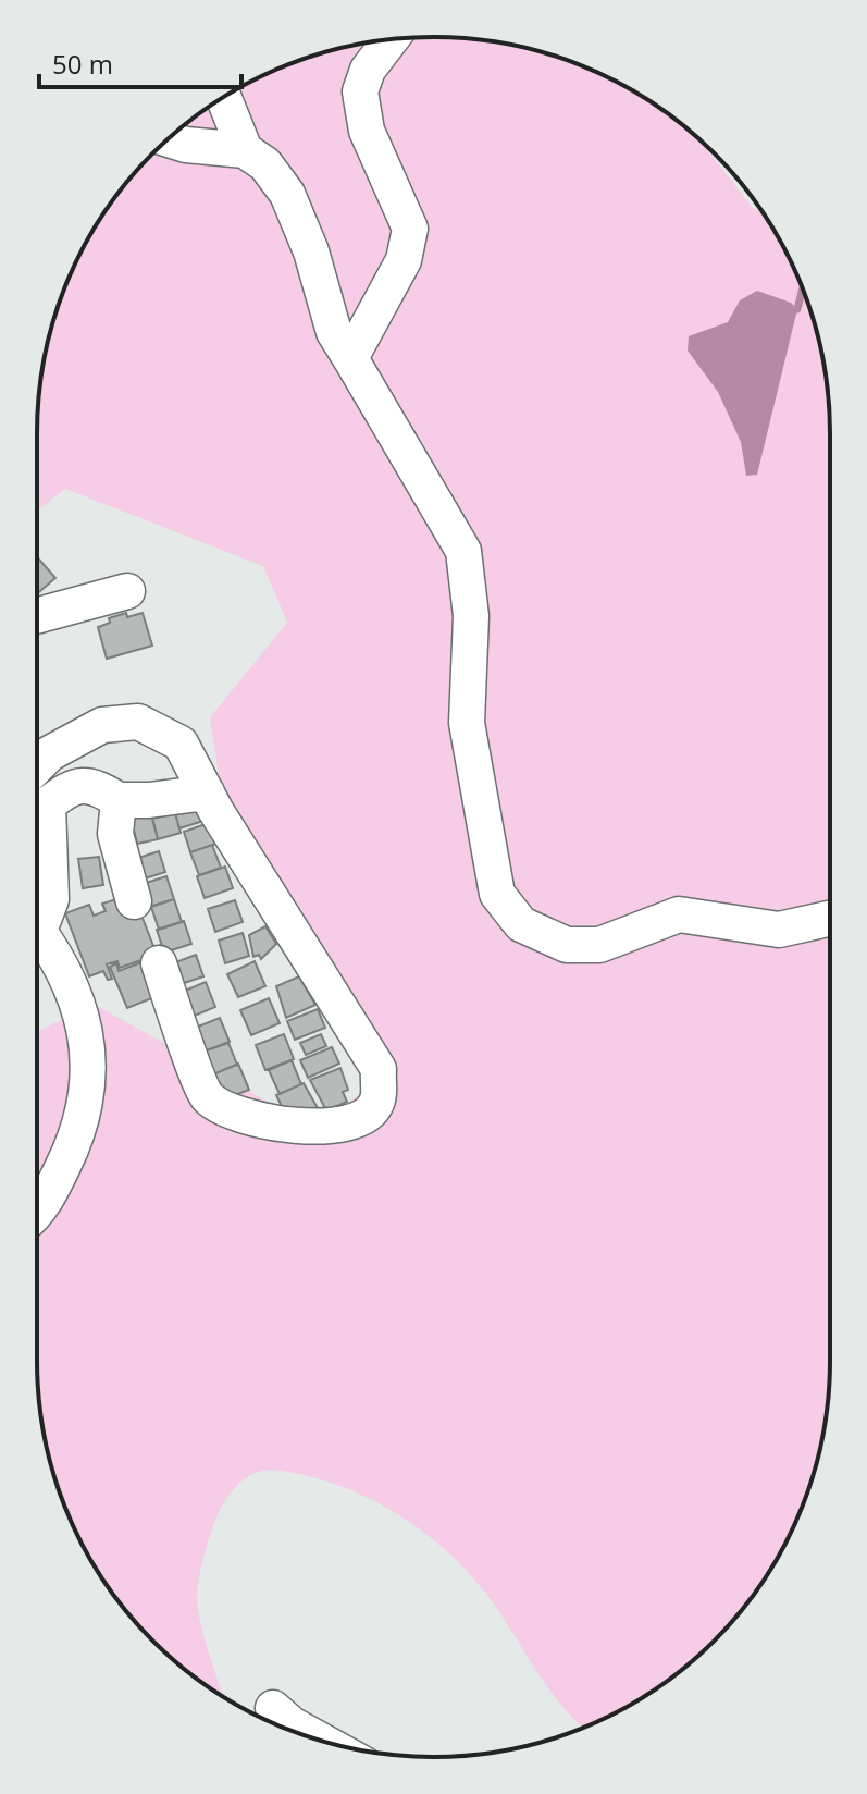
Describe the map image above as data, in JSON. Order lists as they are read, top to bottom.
{
  "scale_bar": "50 m"
}
